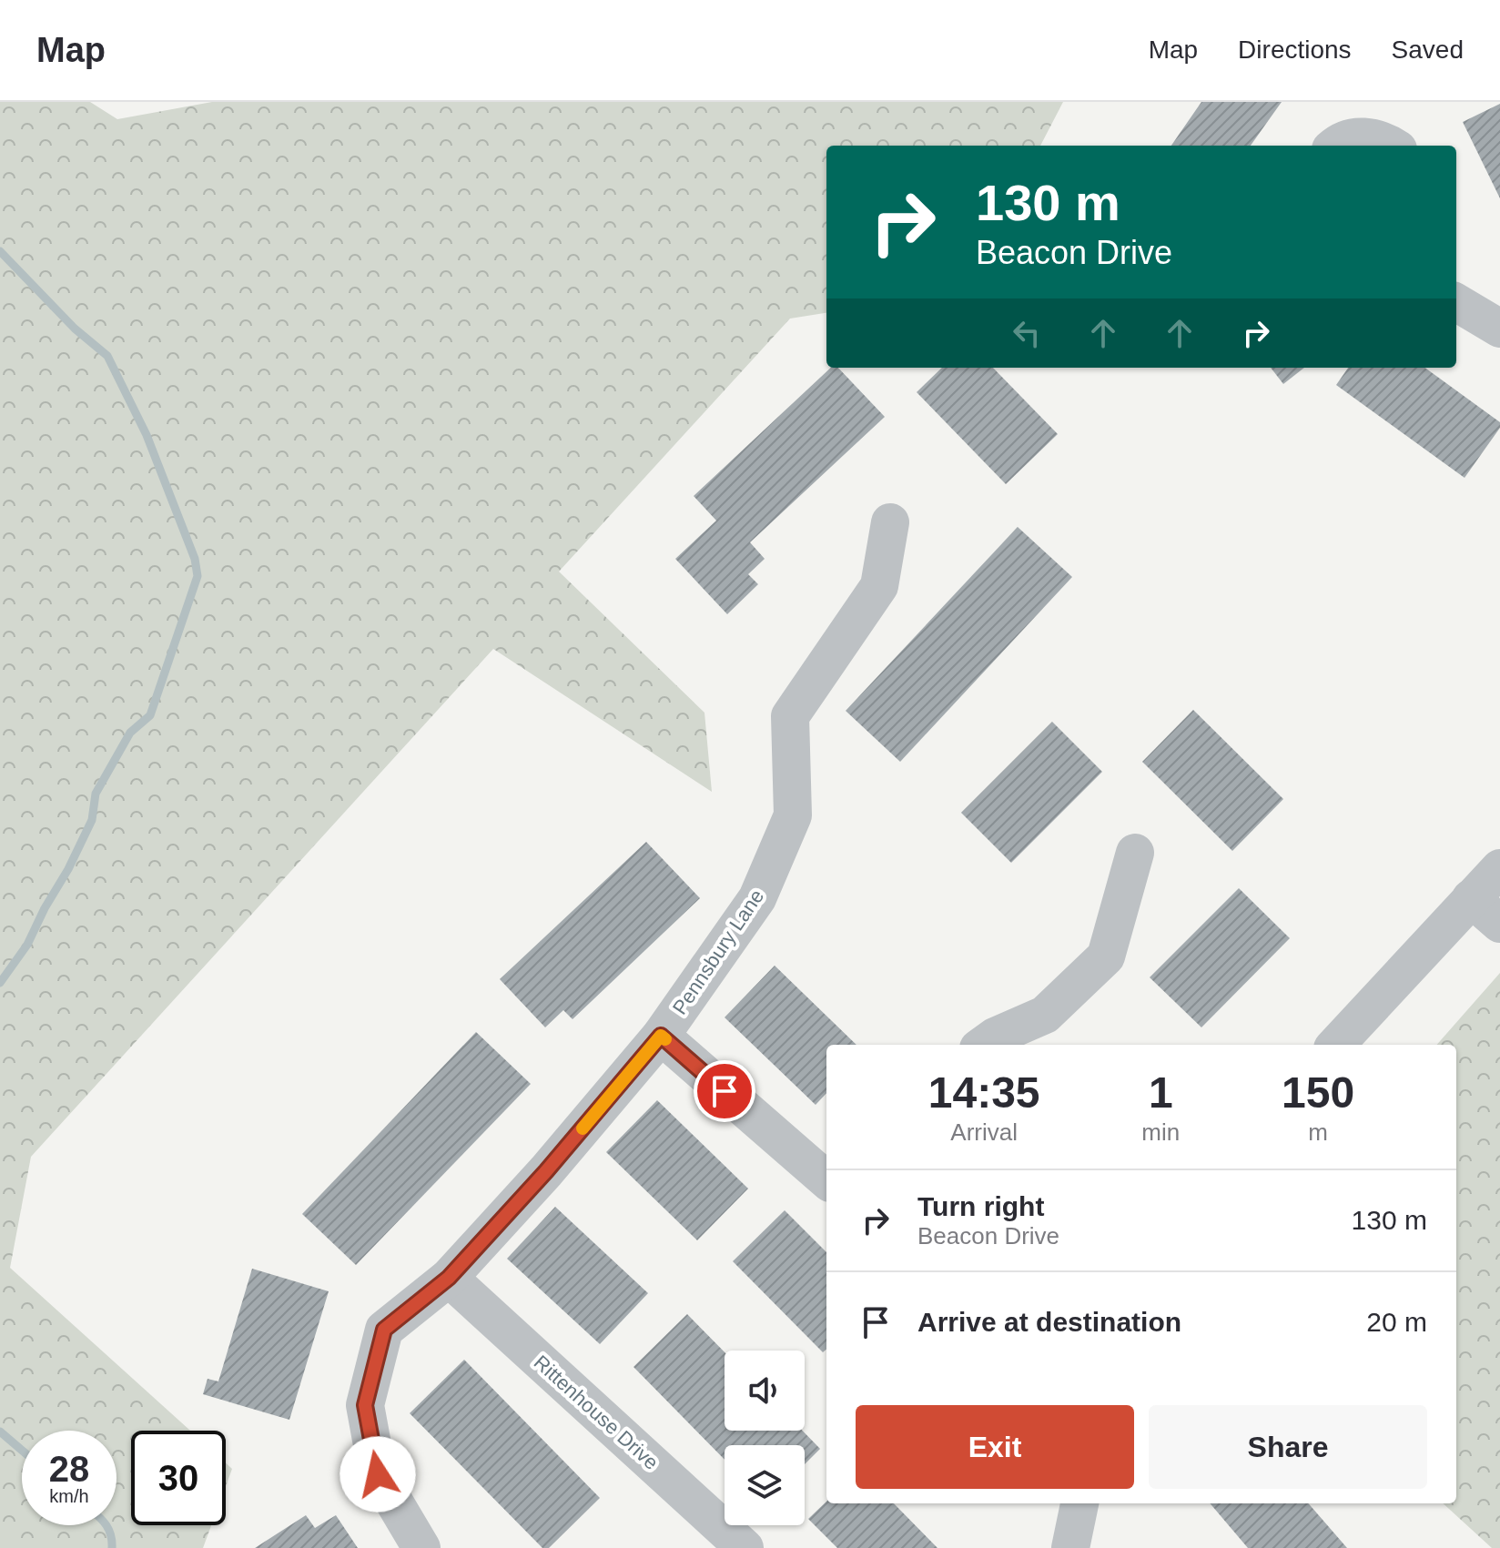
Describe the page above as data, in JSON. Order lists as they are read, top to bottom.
{
  "streets": {
    "street": ["Pennsbury Lane", "Rittenhouse Drive"]
  },
  "crossings": [
    ["Pennsbury Lane", "Rittenhouse Drive"]
  ],
  "page": {
    "header": "Map",
    "nav": ["Map", "Directions", "Saved"],
    "turn": ["130 m", "Beacon Drive"],
    "eta": [
      "14:35",
      "Arrival",
      "1",
      "min",
      "150",
      "m"
    ],
    "list": [
      {
        "name": "Turn right",
        "note": "Beacon Drive",
        "value": "130 m"
      },
      {
        "name": "Arrive at destination",
        "value": "20 m"
      }
    ],
    "buttons": ["Exit", "Share"],
    "speed": "28 km/h",
    "limit": "30"
  }
}
